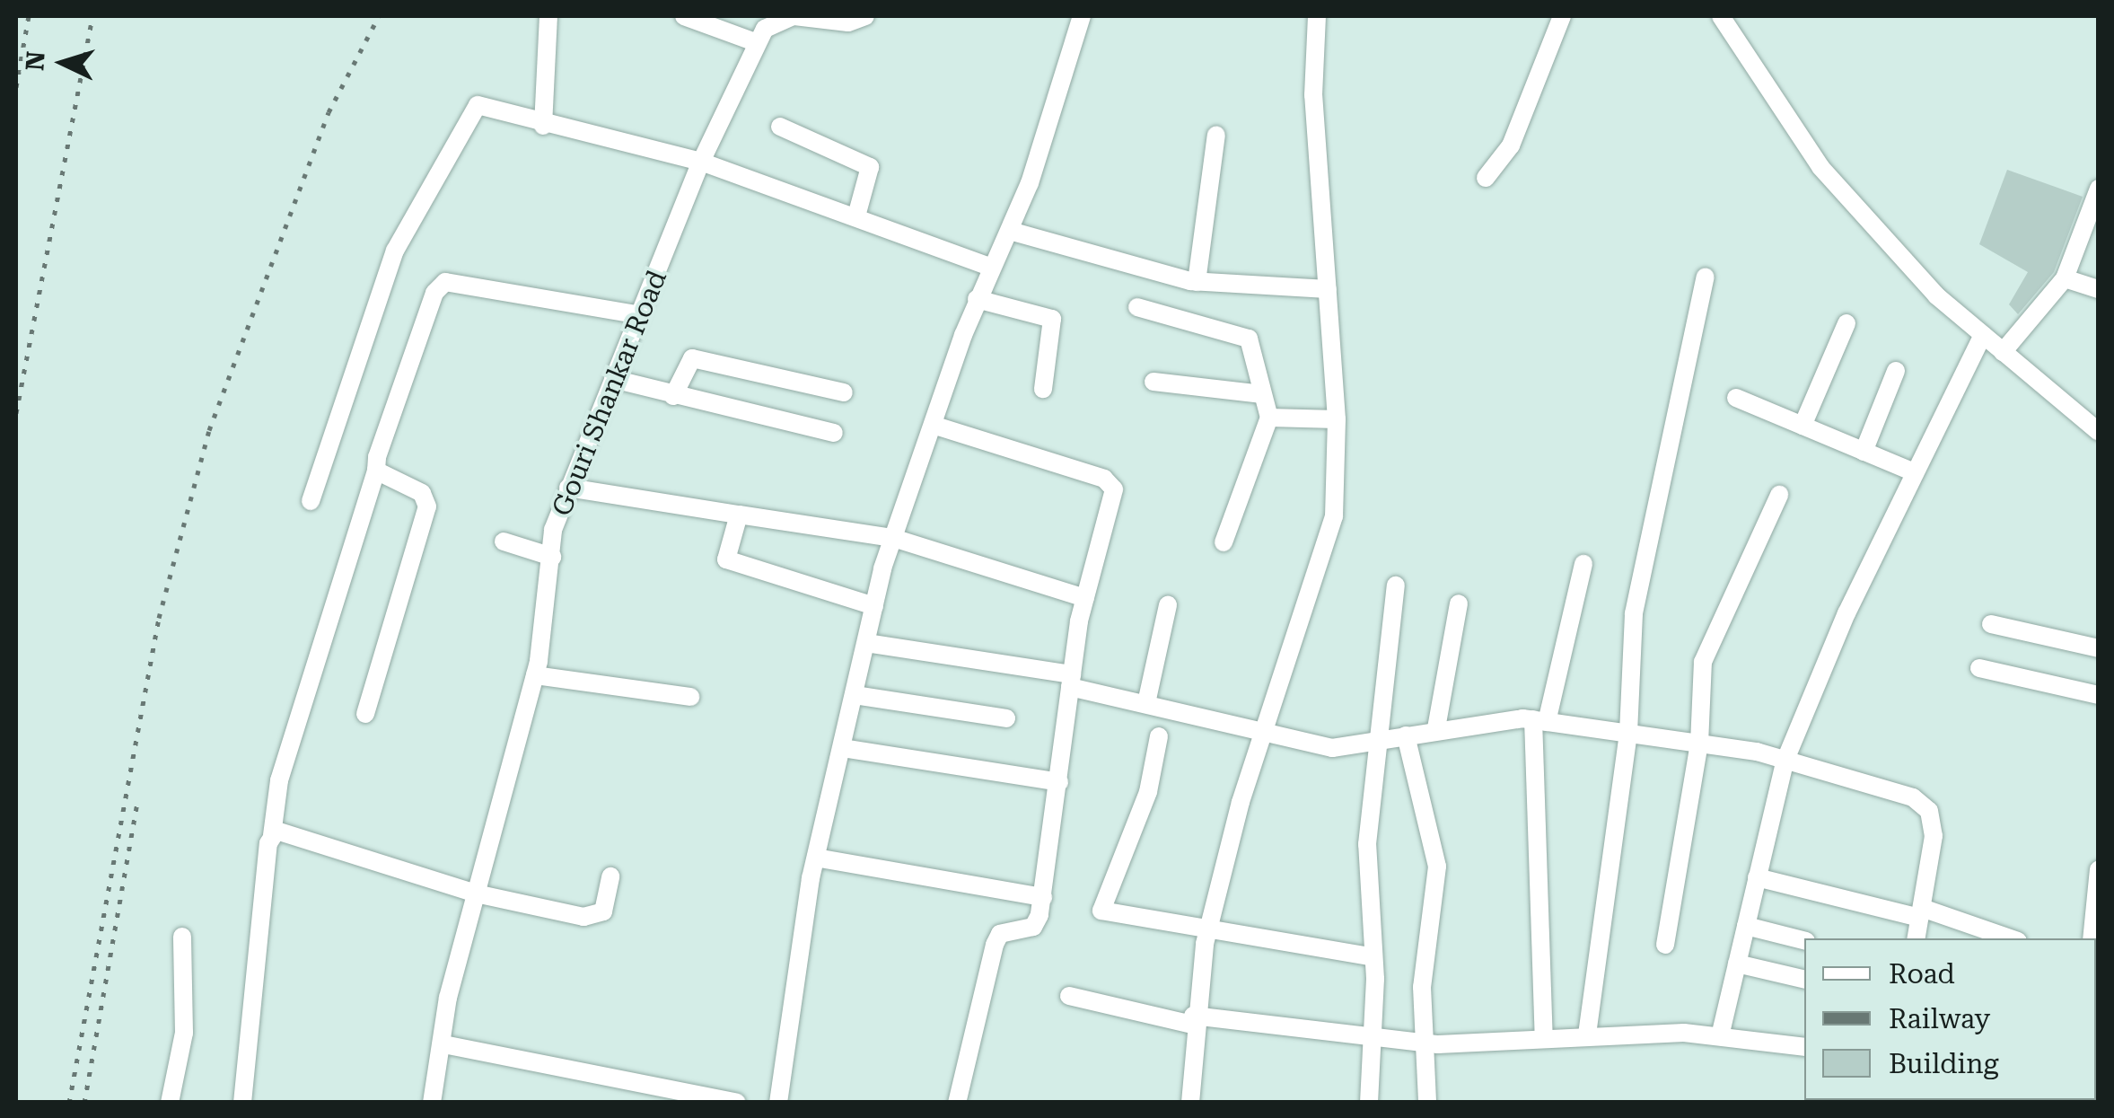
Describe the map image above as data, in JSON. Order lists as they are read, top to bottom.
{
  "streets": {
    "street": ["Gouri Shankar Road"]
  },
  "legend": ["Road", "Railway", "Building"],
  "north": "left"
}
